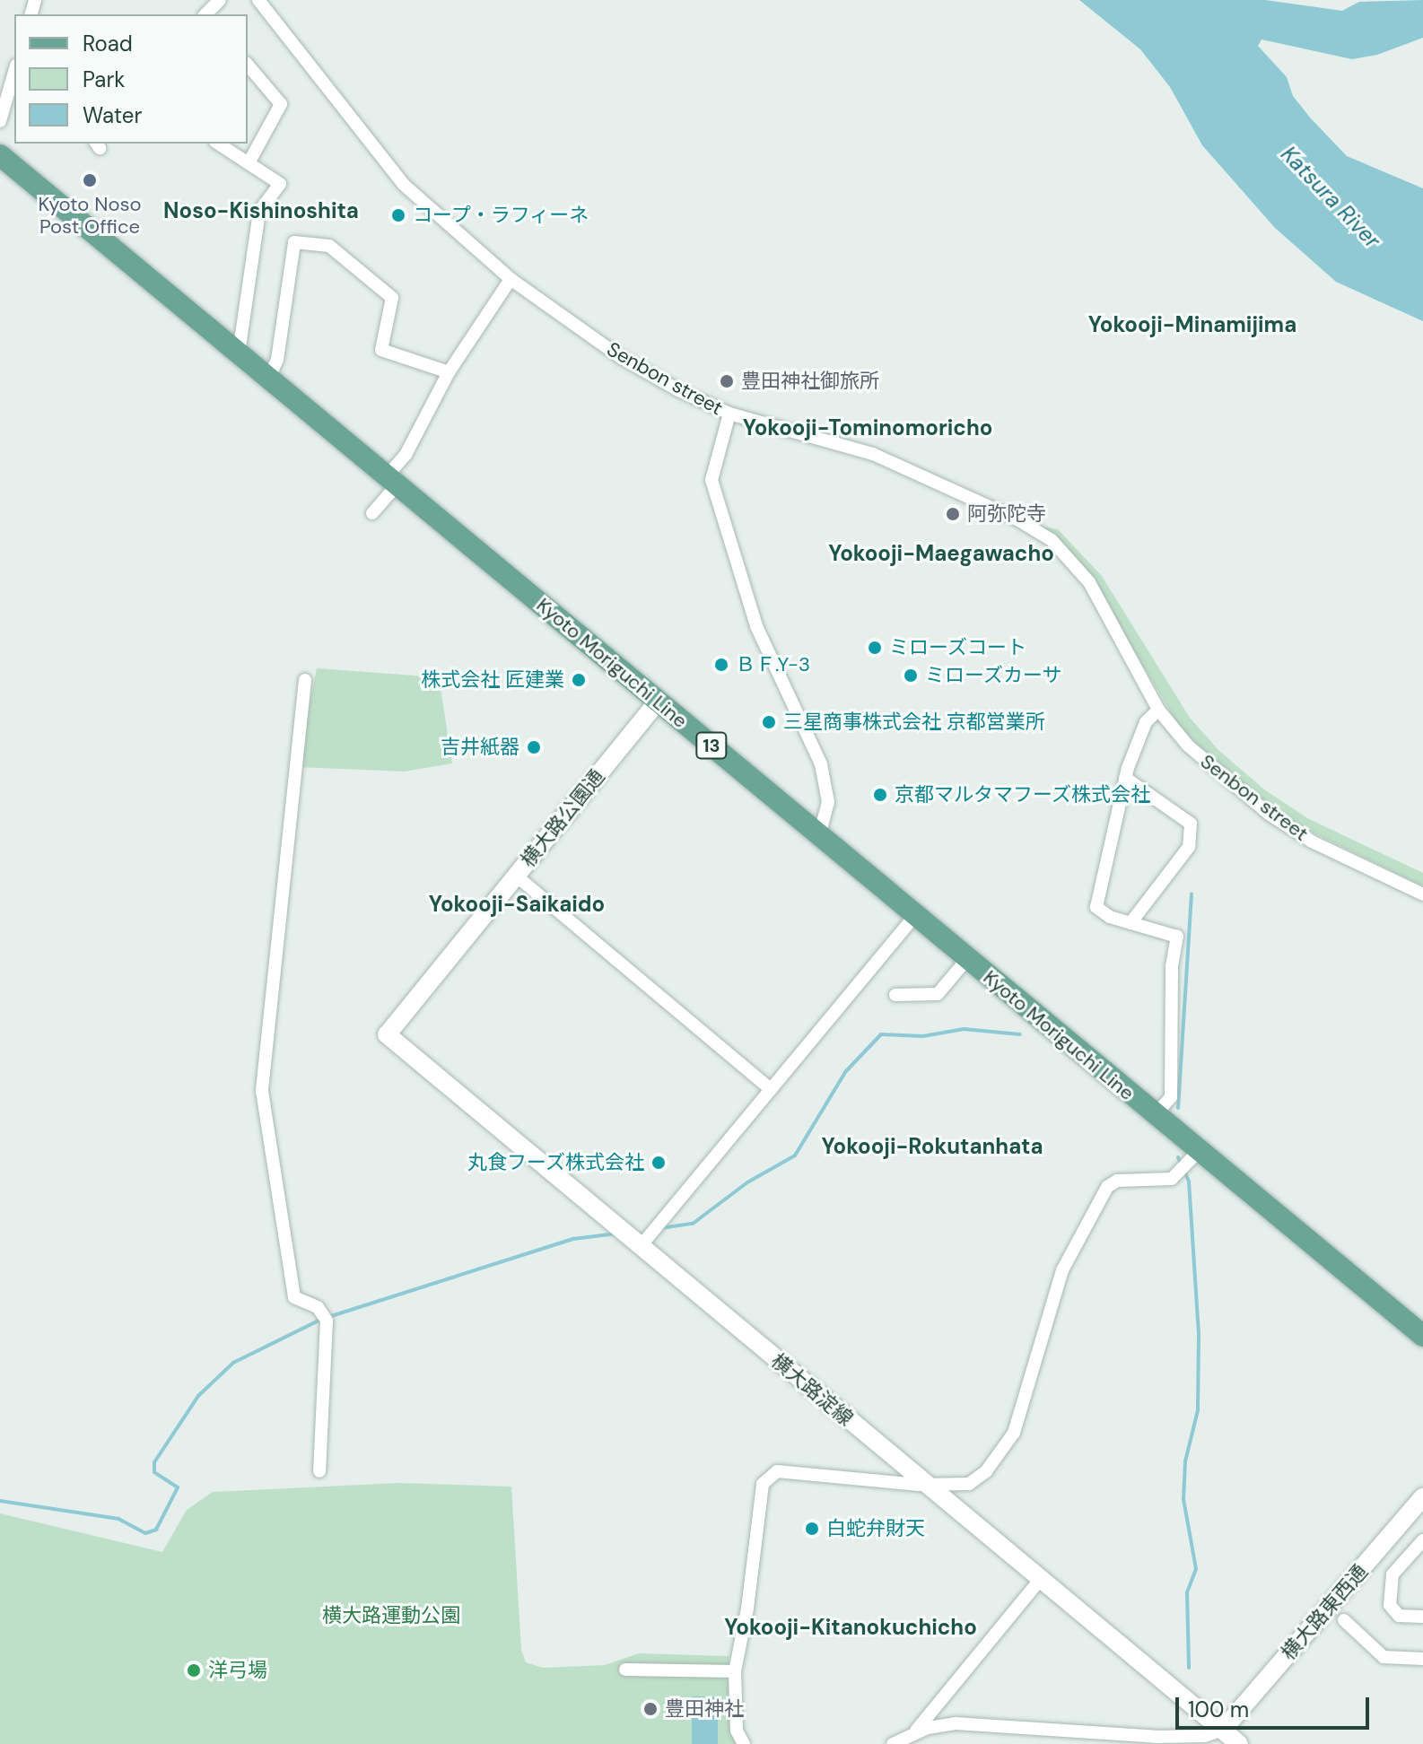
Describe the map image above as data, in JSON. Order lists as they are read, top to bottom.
{
  "streets": {
    "main road": ["Kyoto Moriguchi Line", "13"],
    "street": [
      "Senbon street",
      "横大路公園通",
      "横大路淀線",
      "横大路東西通"
    ]
  },
  "crossings": [
    ["Kyoto Moriguchi Line", "横大路公園通"],
    ["横大路公園通", "横大路淀線"],
    ["横大路淀線", "横大路東西通"]
  ],
  "districts": [
    "Noso-Kishinoshita",
    "Yokooji-Minamijima",
    "Yokooji-Tominomoricho",
    "Yokooji-Maegawacho",
    "Yokooji-Saikaido",
    "Yokooji-Rokutanhata",
    "Yokooji-Kitanokuchicho"
  ],
  "water": ["Katsura River"],
  "parks": ["横大路運動公園"],
  "places": [
    "Kyoto Noso Post Office",
    "コープ・ラフィーネ",
    "豊田神社御旅所",
    "阿弥陀寺",
    "ミローズコート",
    "ＢＦ.Y-3",
    "ミローズカーサ",
    "株式会社 匠建業",
    "三星商事株式会社 京都営業所",
    "吉井紙器",
    "京都マルタマフーズ株式会社",
    "丸食フーズ株式会社",
    "白蛇弁財天",
    "洋弓場",
    "豊田神社"
  ],
  "legend": ["Road", "Park", "Water"],
  "scale_bar": "100 m"
}
